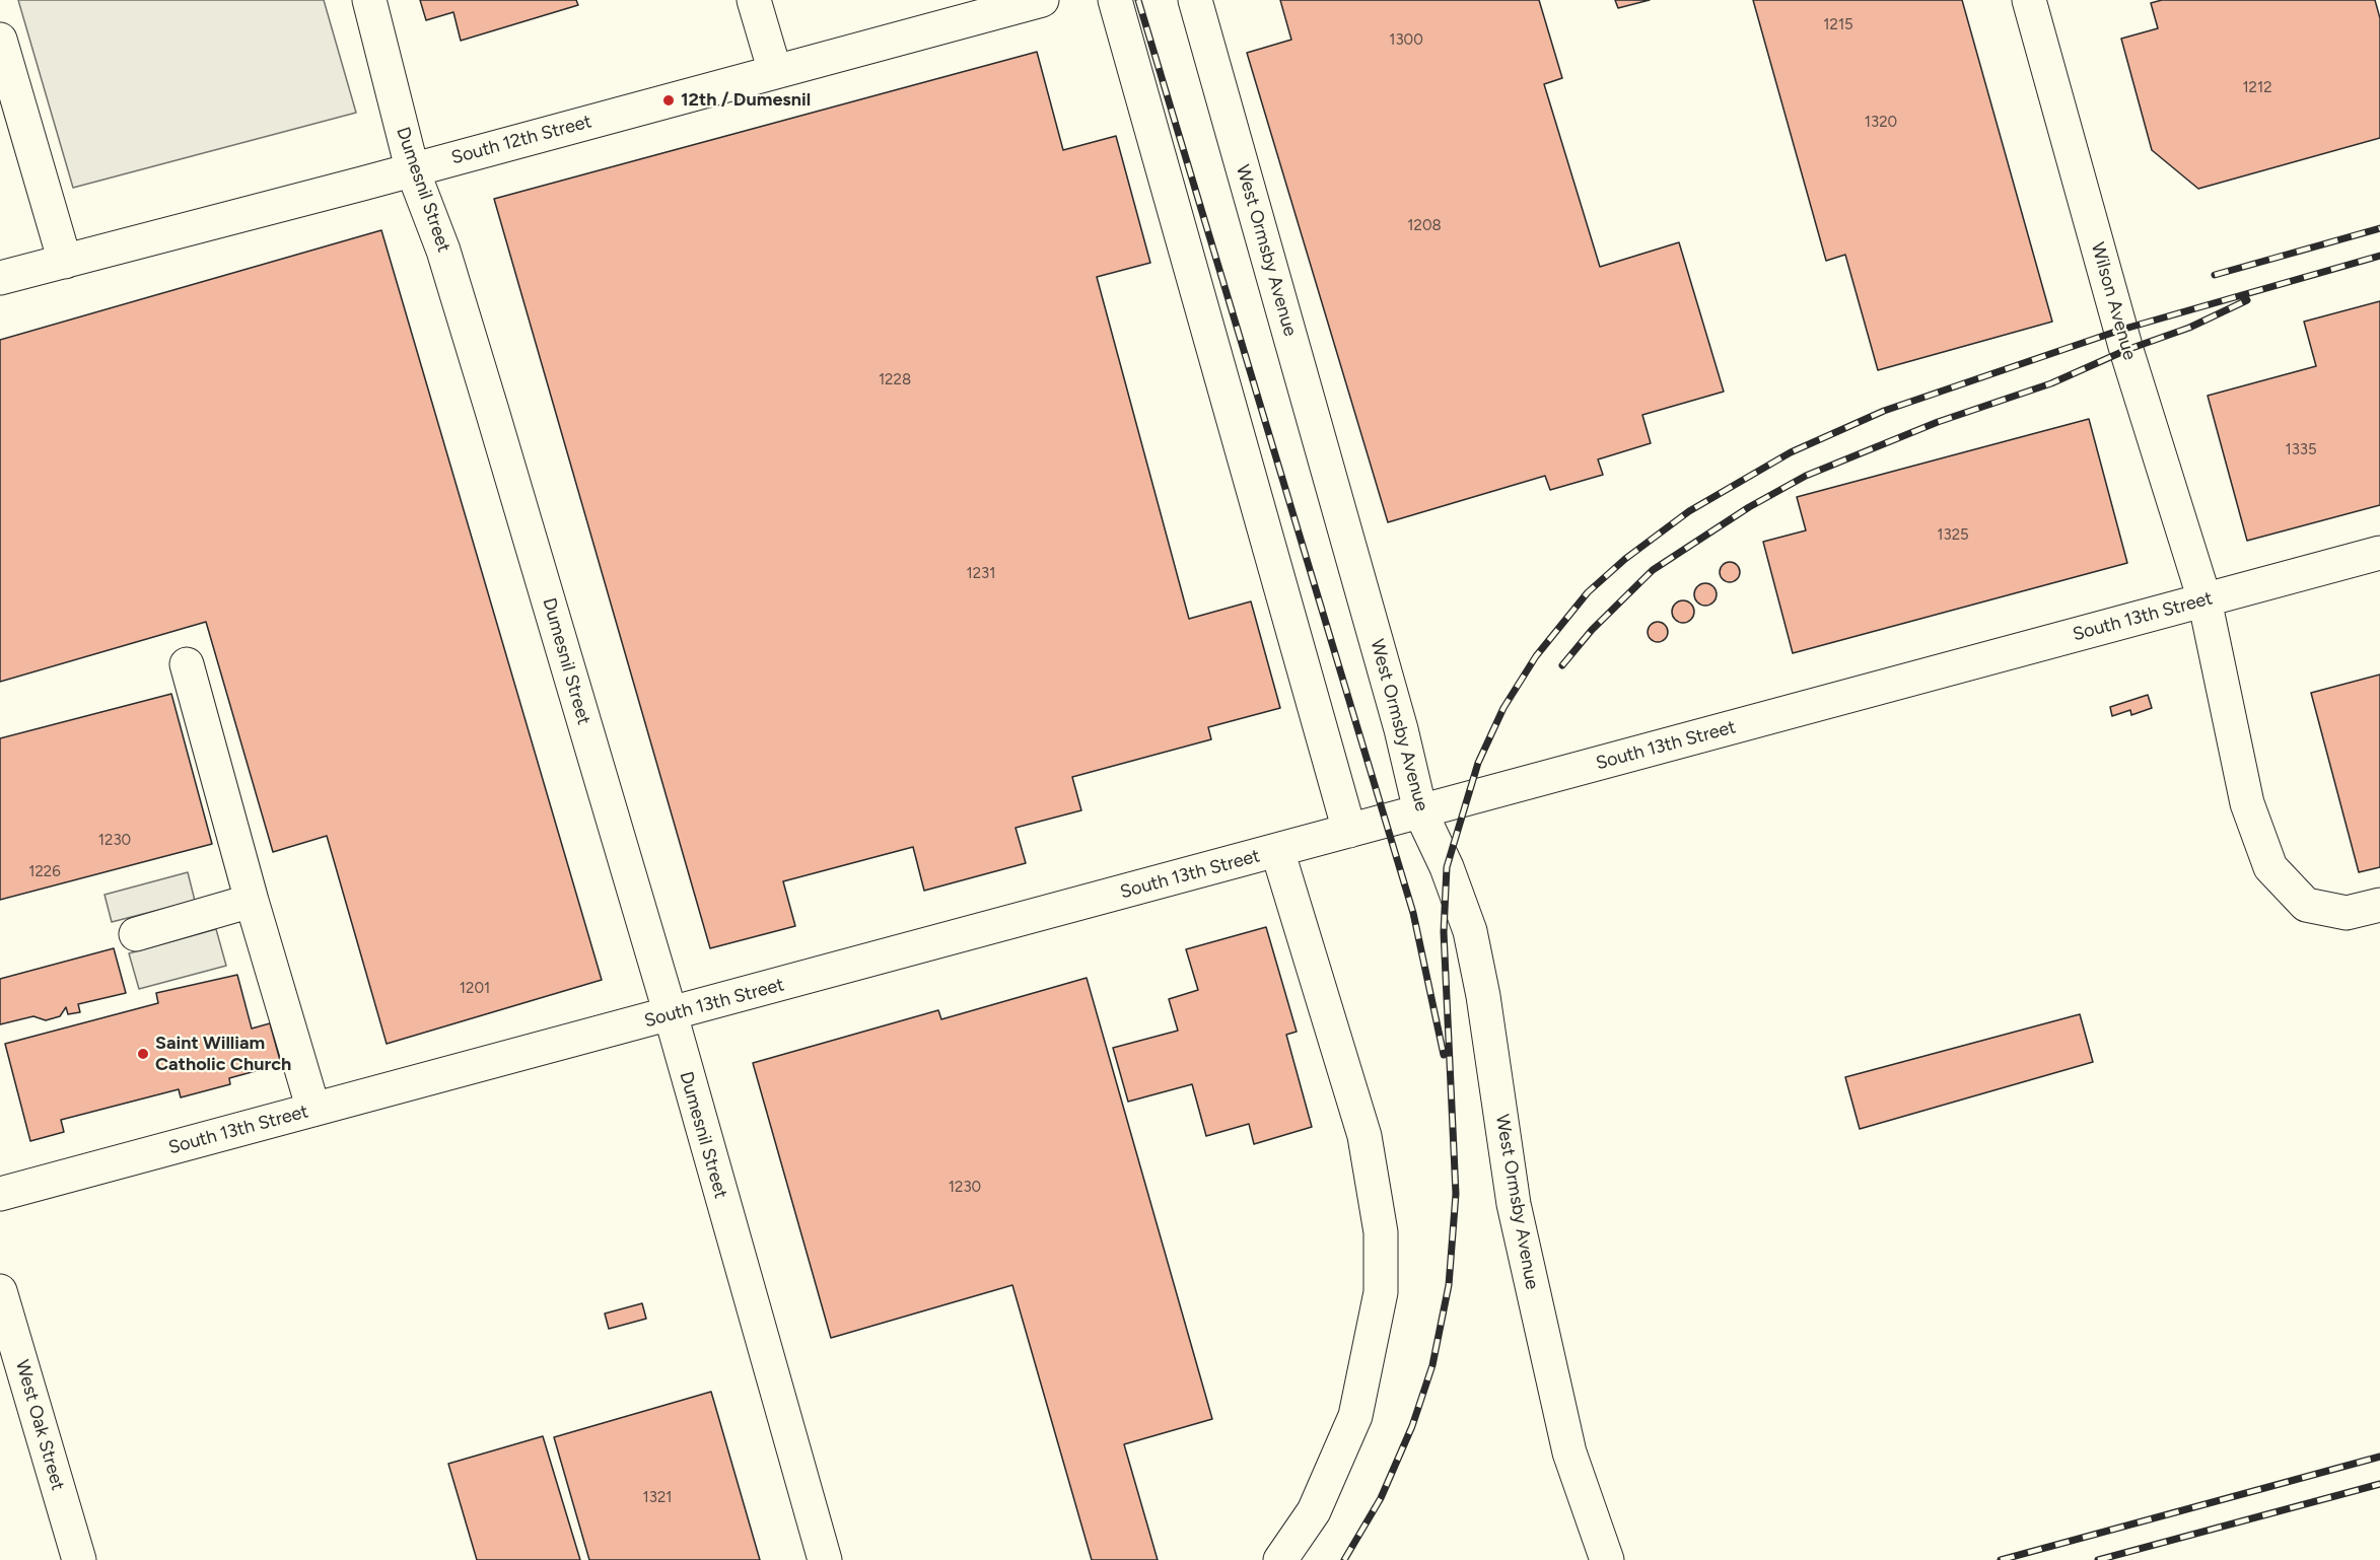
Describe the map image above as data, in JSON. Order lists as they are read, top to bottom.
{
  "streets": {
    "street": [
      "South 12th Street",
      "Dumesnil Street",
      "West Ormsby Avenue",
      "Wilson Avenue",
      "South 13th Street",
      "West Oak Street"
    ]
  },
  "crossings": [
    ["South 12th Street", "Dumesnil Street"],
    ["Dumesnil Street", "South 13th Street"],
    ["West Ormsby Avenue", "South 13th Street"],
    ["Wilson Avenue", "South 13th Street"]
  ],
  "places": ["12th / Dumesnil", "Saint William Catholic Church"],
  "house_numbers": [
    "1215",
    "1300",
    "1212",
    "1320",
    "1208",
    "1228",
    "1335",
    "1325",
    "1231",
    "1230",
    "1226",
    "1201",
    "1230",
    "1321"
  ]
}
